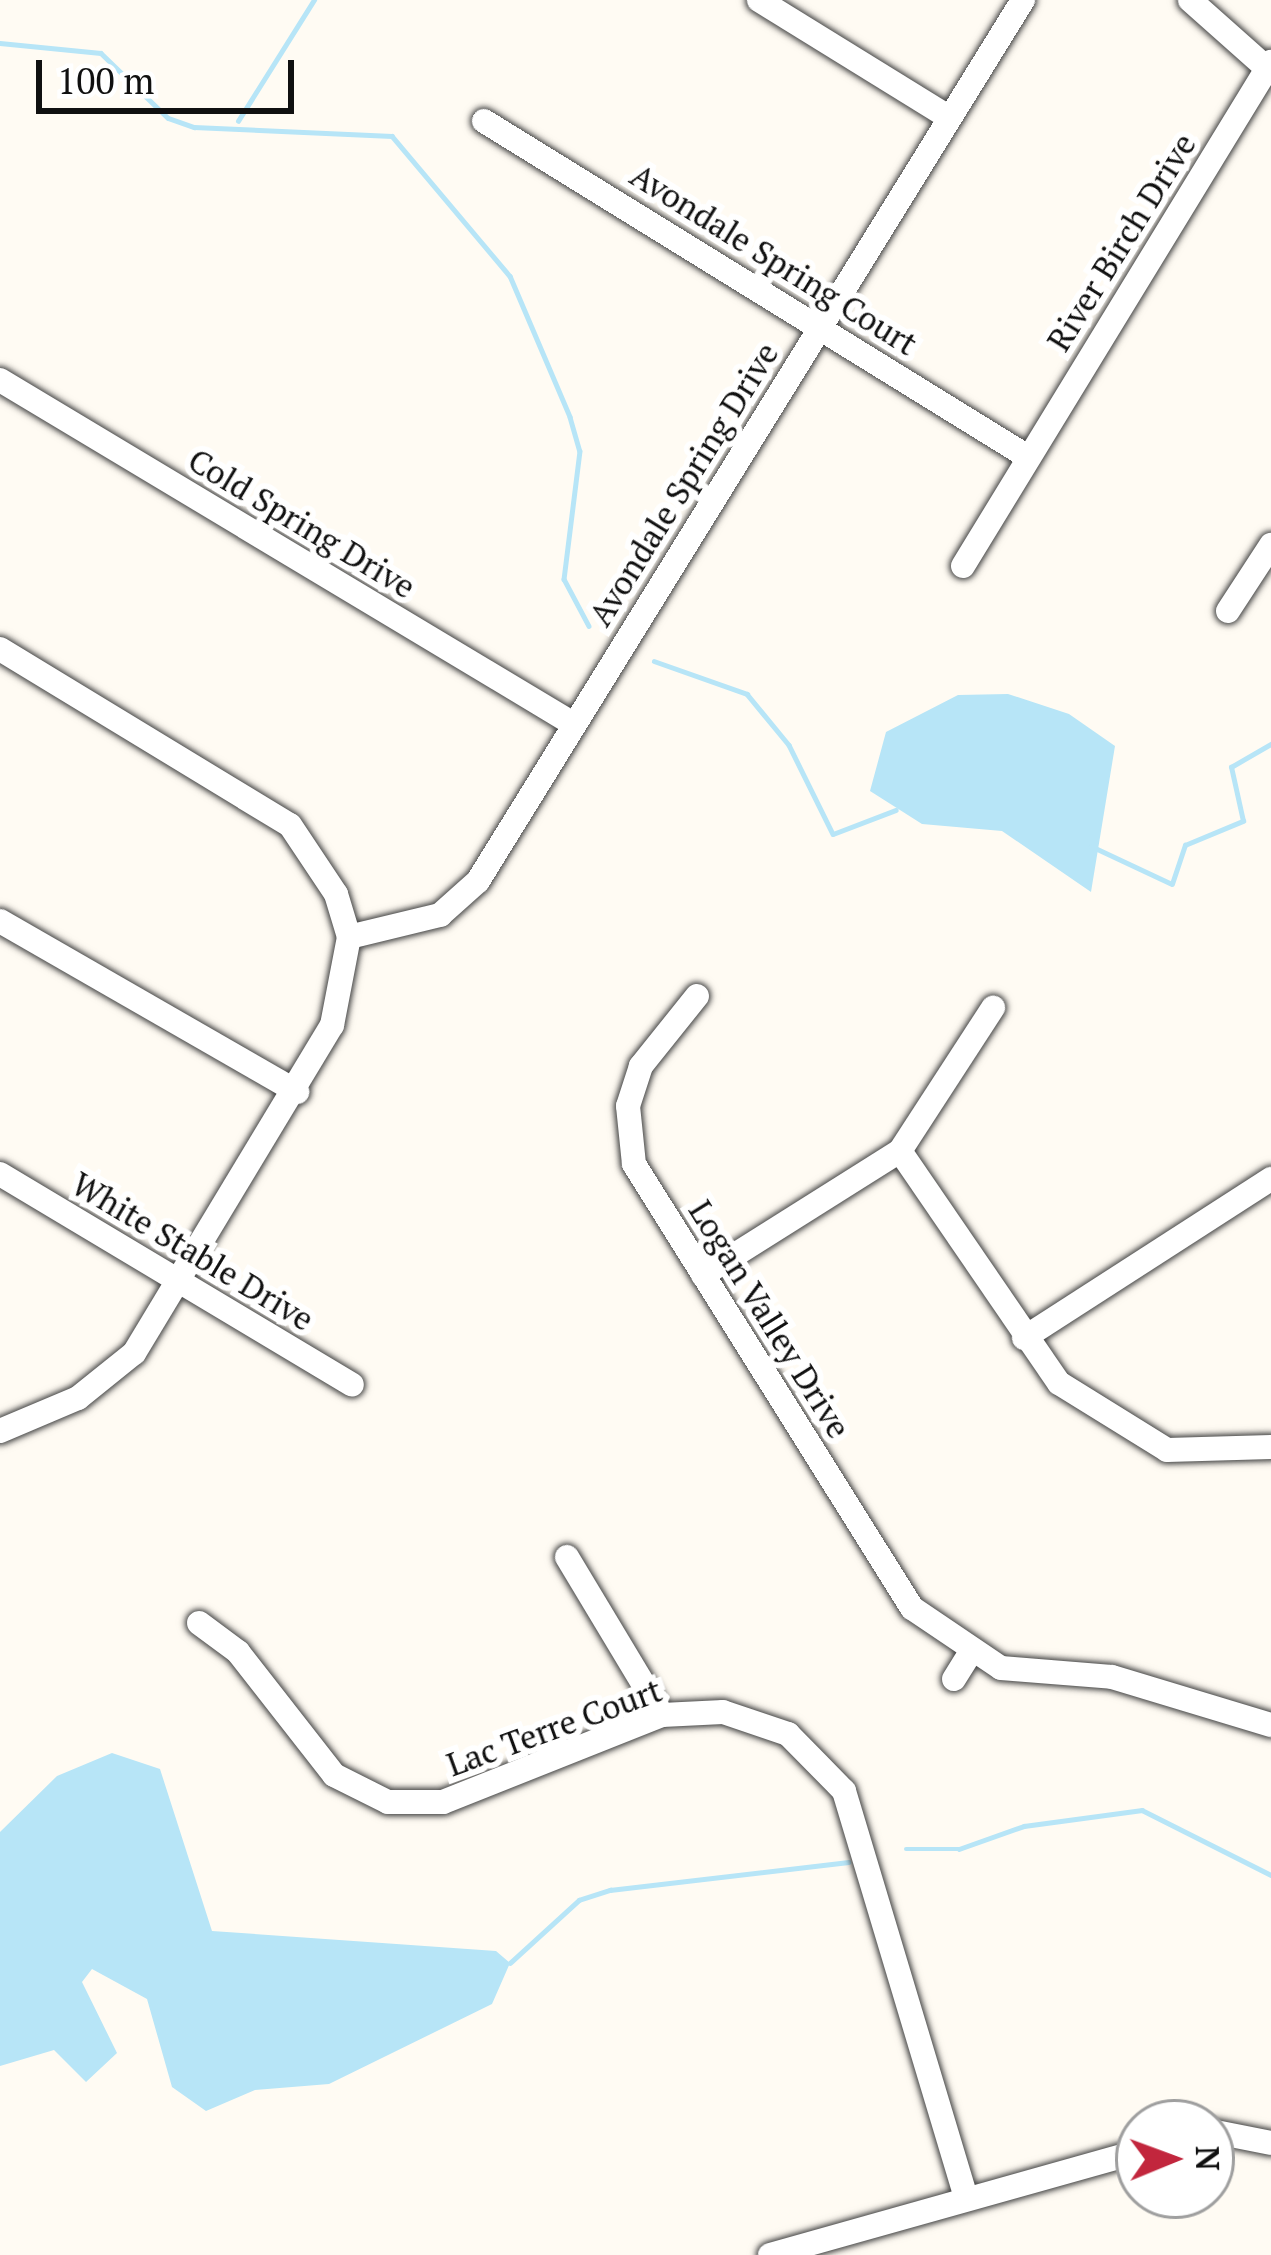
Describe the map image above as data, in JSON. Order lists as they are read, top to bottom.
{
  "streets": {
    "street": [
      "River Birch Drive",
      "Avondale Spring Court",
      "Avondale Spring Drive",
      "Cold Spring Drive",
      "White Stable Drive",
      "Logan Valley Drive",
      "Lac Terre Court"
    ]
  },
  "crossings": [
    ["River Birch Drive", "Avondale Spring Court"],
    ["Avondale Spring Court", "Avondale Spring Drive"],
    ["Avondale Spring Drive", "Cold Spring Drive"]
  ],
  "scale_bar": "100 m",
  "north": "right"
}
